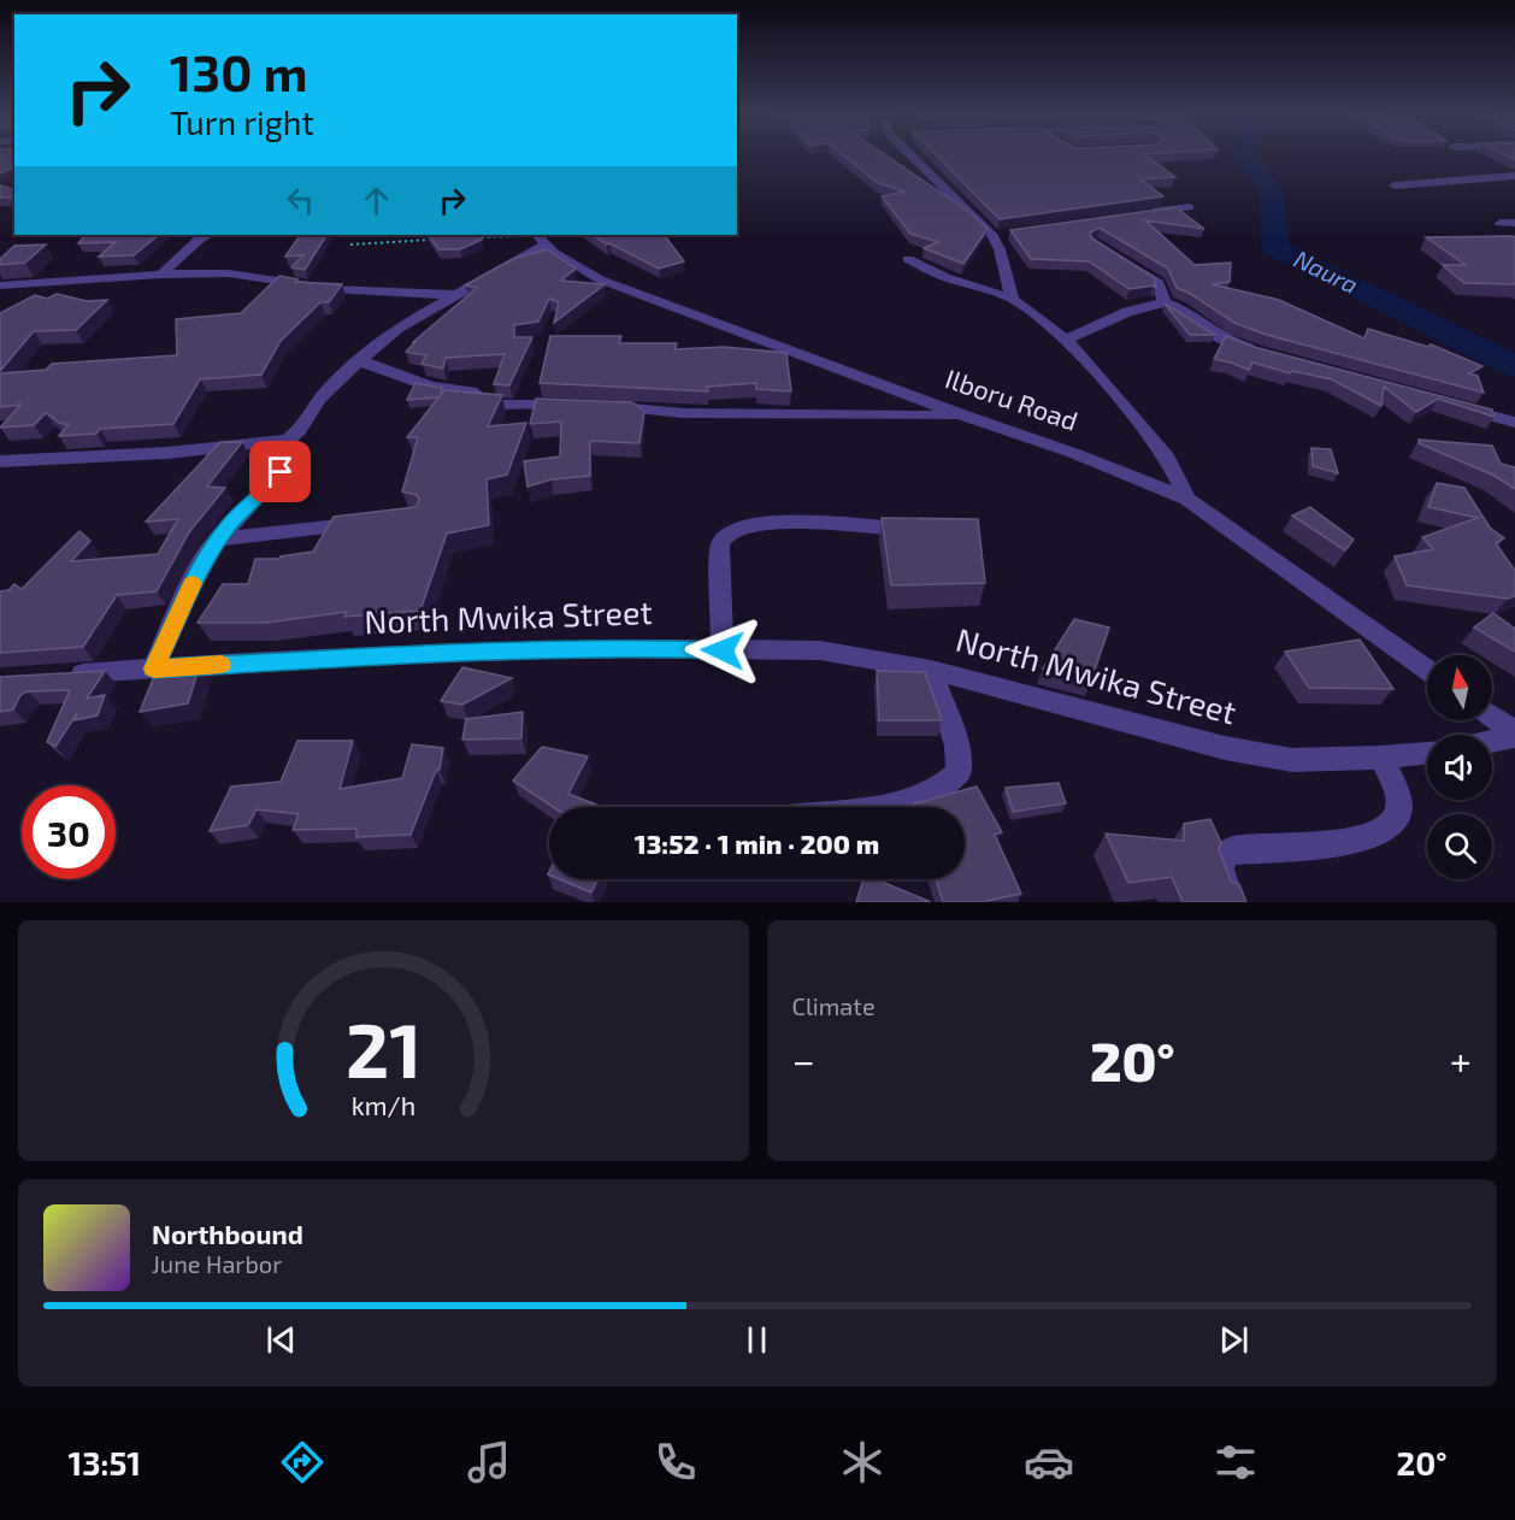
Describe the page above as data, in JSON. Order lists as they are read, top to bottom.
{
  "streets": {
    "street": ["Ilboru Road", "North Mwika Street"]
  },
  "water": ["Naura"],
  "north": "top",
  "page": {
    "turn": ["130 m", "Turn right"],
    "limit": "30",
    "trip": "13:52 · 1 min · 200 m",
    "tile": "Climate",
    "heat": ["−", "20°", "+"],
    "song": ["Northbound", "June Harbor"],
    "tabs": ["13:51", "20°"],
    "gauge": ["21", "km/h"]
  }
}
